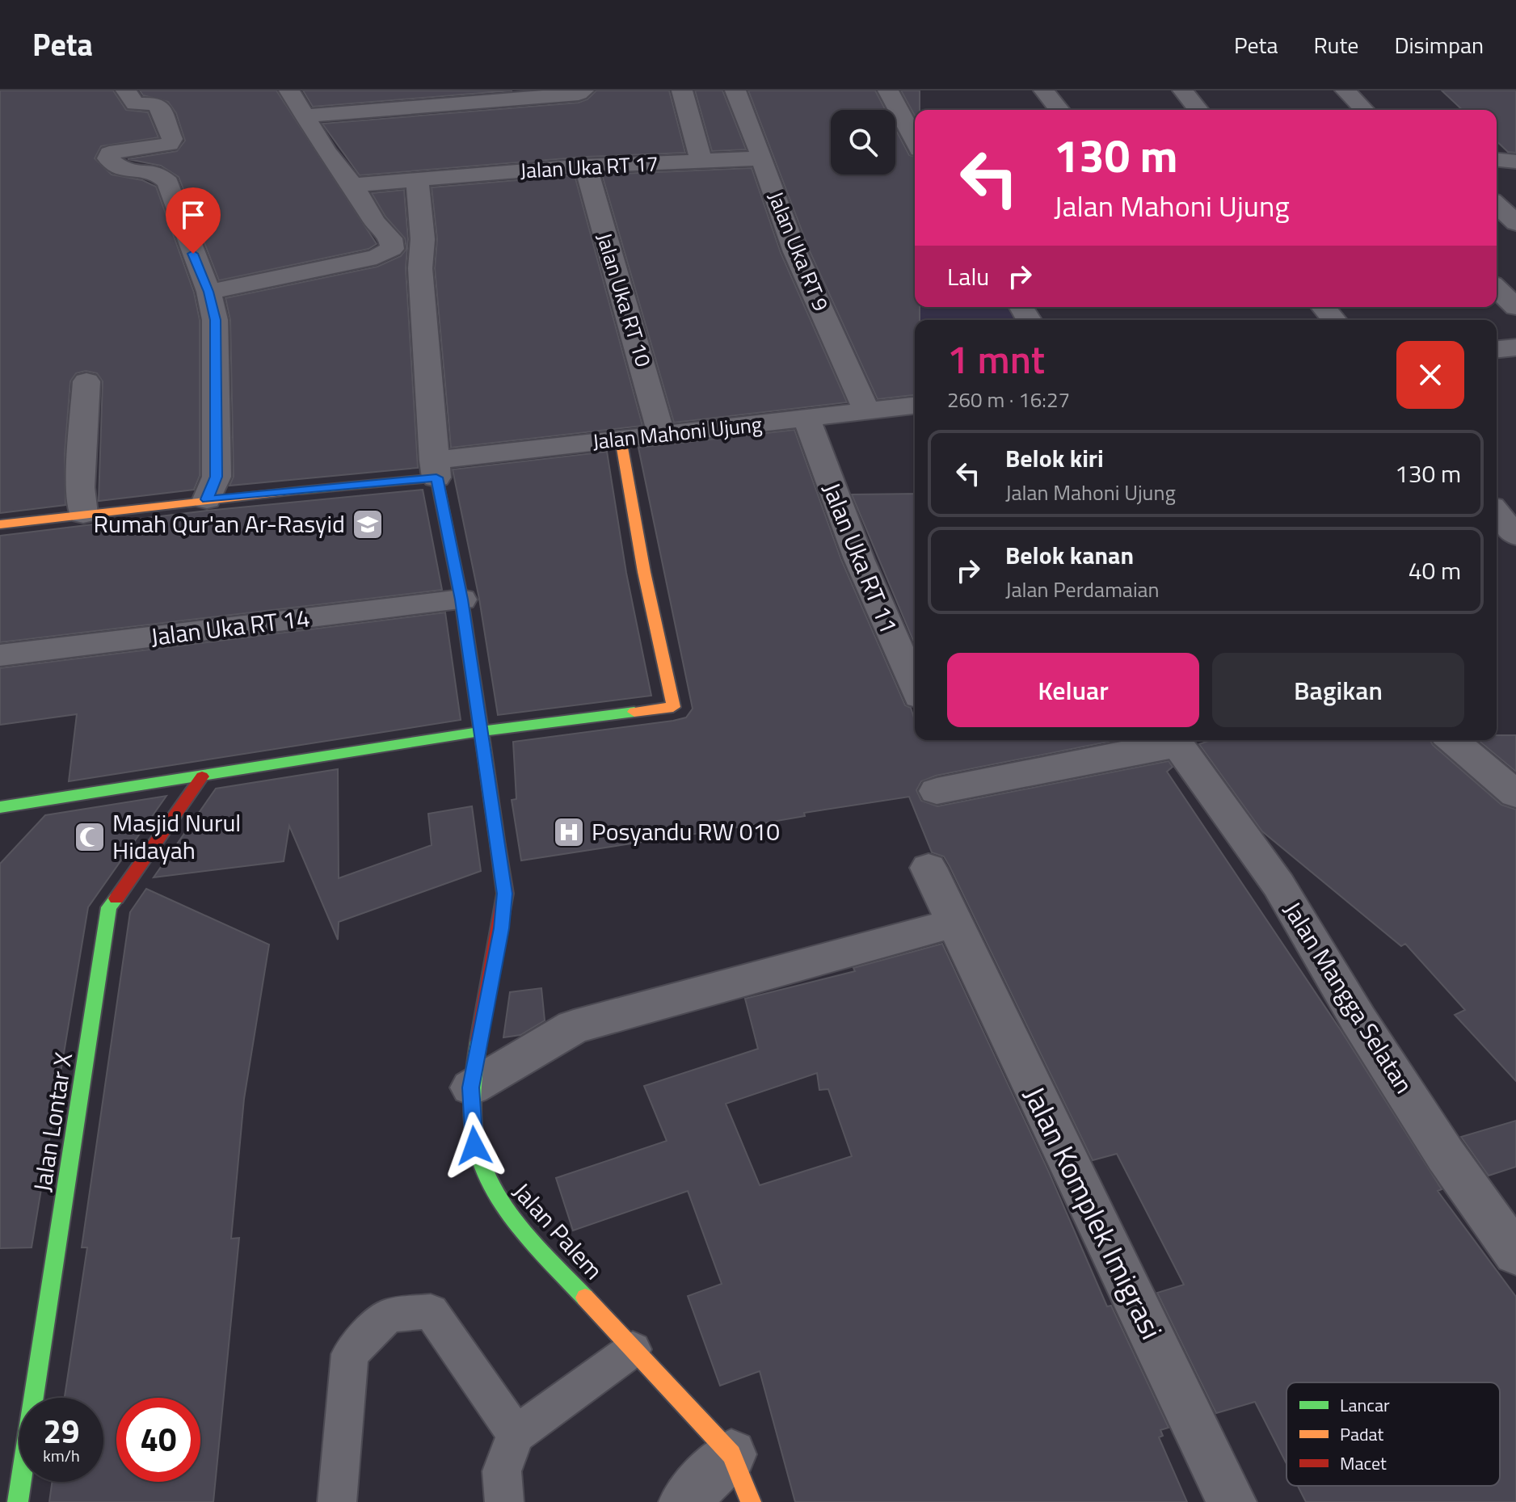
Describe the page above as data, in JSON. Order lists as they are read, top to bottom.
{
  "streets": {
    "street": [
      "Jalan Uka RT 17",
      "Jalan Uka RT 9",
      "Jalan Uka RT 10",
      "Jalan Mahoni Ujung",
      "Jalan Uka RT 11",
      "Jalan Uka RT 14",
      "Jalan Mangga Selatan",
      "Jalan Lontar X",
      "Jalan Komplek Imigrasi",
      "Jalan Palem"
    ]
  },
  "crossings": [
    ["Jalan Uka RT 17", "Jalan Uka RT 9"],
    ["Jalan Uka RT 17", "Jalan Uka RT 10"],
    ["Jalan Uka RT 9", "Jalan Mahoni Ujung"],
    ["Jalan Uka RT 10", "Jalan Mahoni Ujung"],
    ["Jalan Mahoni Ujung", "Jalan Uka RT 11"],
    ["Jalan Mahoni Ujung", "Jalan Palem"],
    ["Jalan Uka RT 14", "Jalan Palem"]
  ],
  "places": {
    "school or university": ["Rumah Qur'an Ar-Rasyid"],
    "hospital": ["Posyandu RW 010"],
    "mosque": ["Masjid Nurul Hidayah"]
  },
  "legend": ["Lancar", "Padat", "Macet"],
  "page": {
    "header": "Peta",
    "nav": ["Peta", "Rute", "Disimpan"],
    "turn": ["130 m", "Jalan Mahoni Ujung"],
    "then": "Lalu",
    "heading": ["1 mnt", "260 m · 16:27"],
    "list": [
      {
        "name": "Belok kiri",
        "note": "Jalan Mahoni Ujung",
        "value": "130 m"
      },
      {
        "name": "Belok kanan",
        "note": "Jalan Perdamaian",
        "value": "40 m"
      }
    ],
    "buttons": ["Keluar", "Bagikan"],
    "speed": "29 km/h",
    "limit": "40"
  }
}
